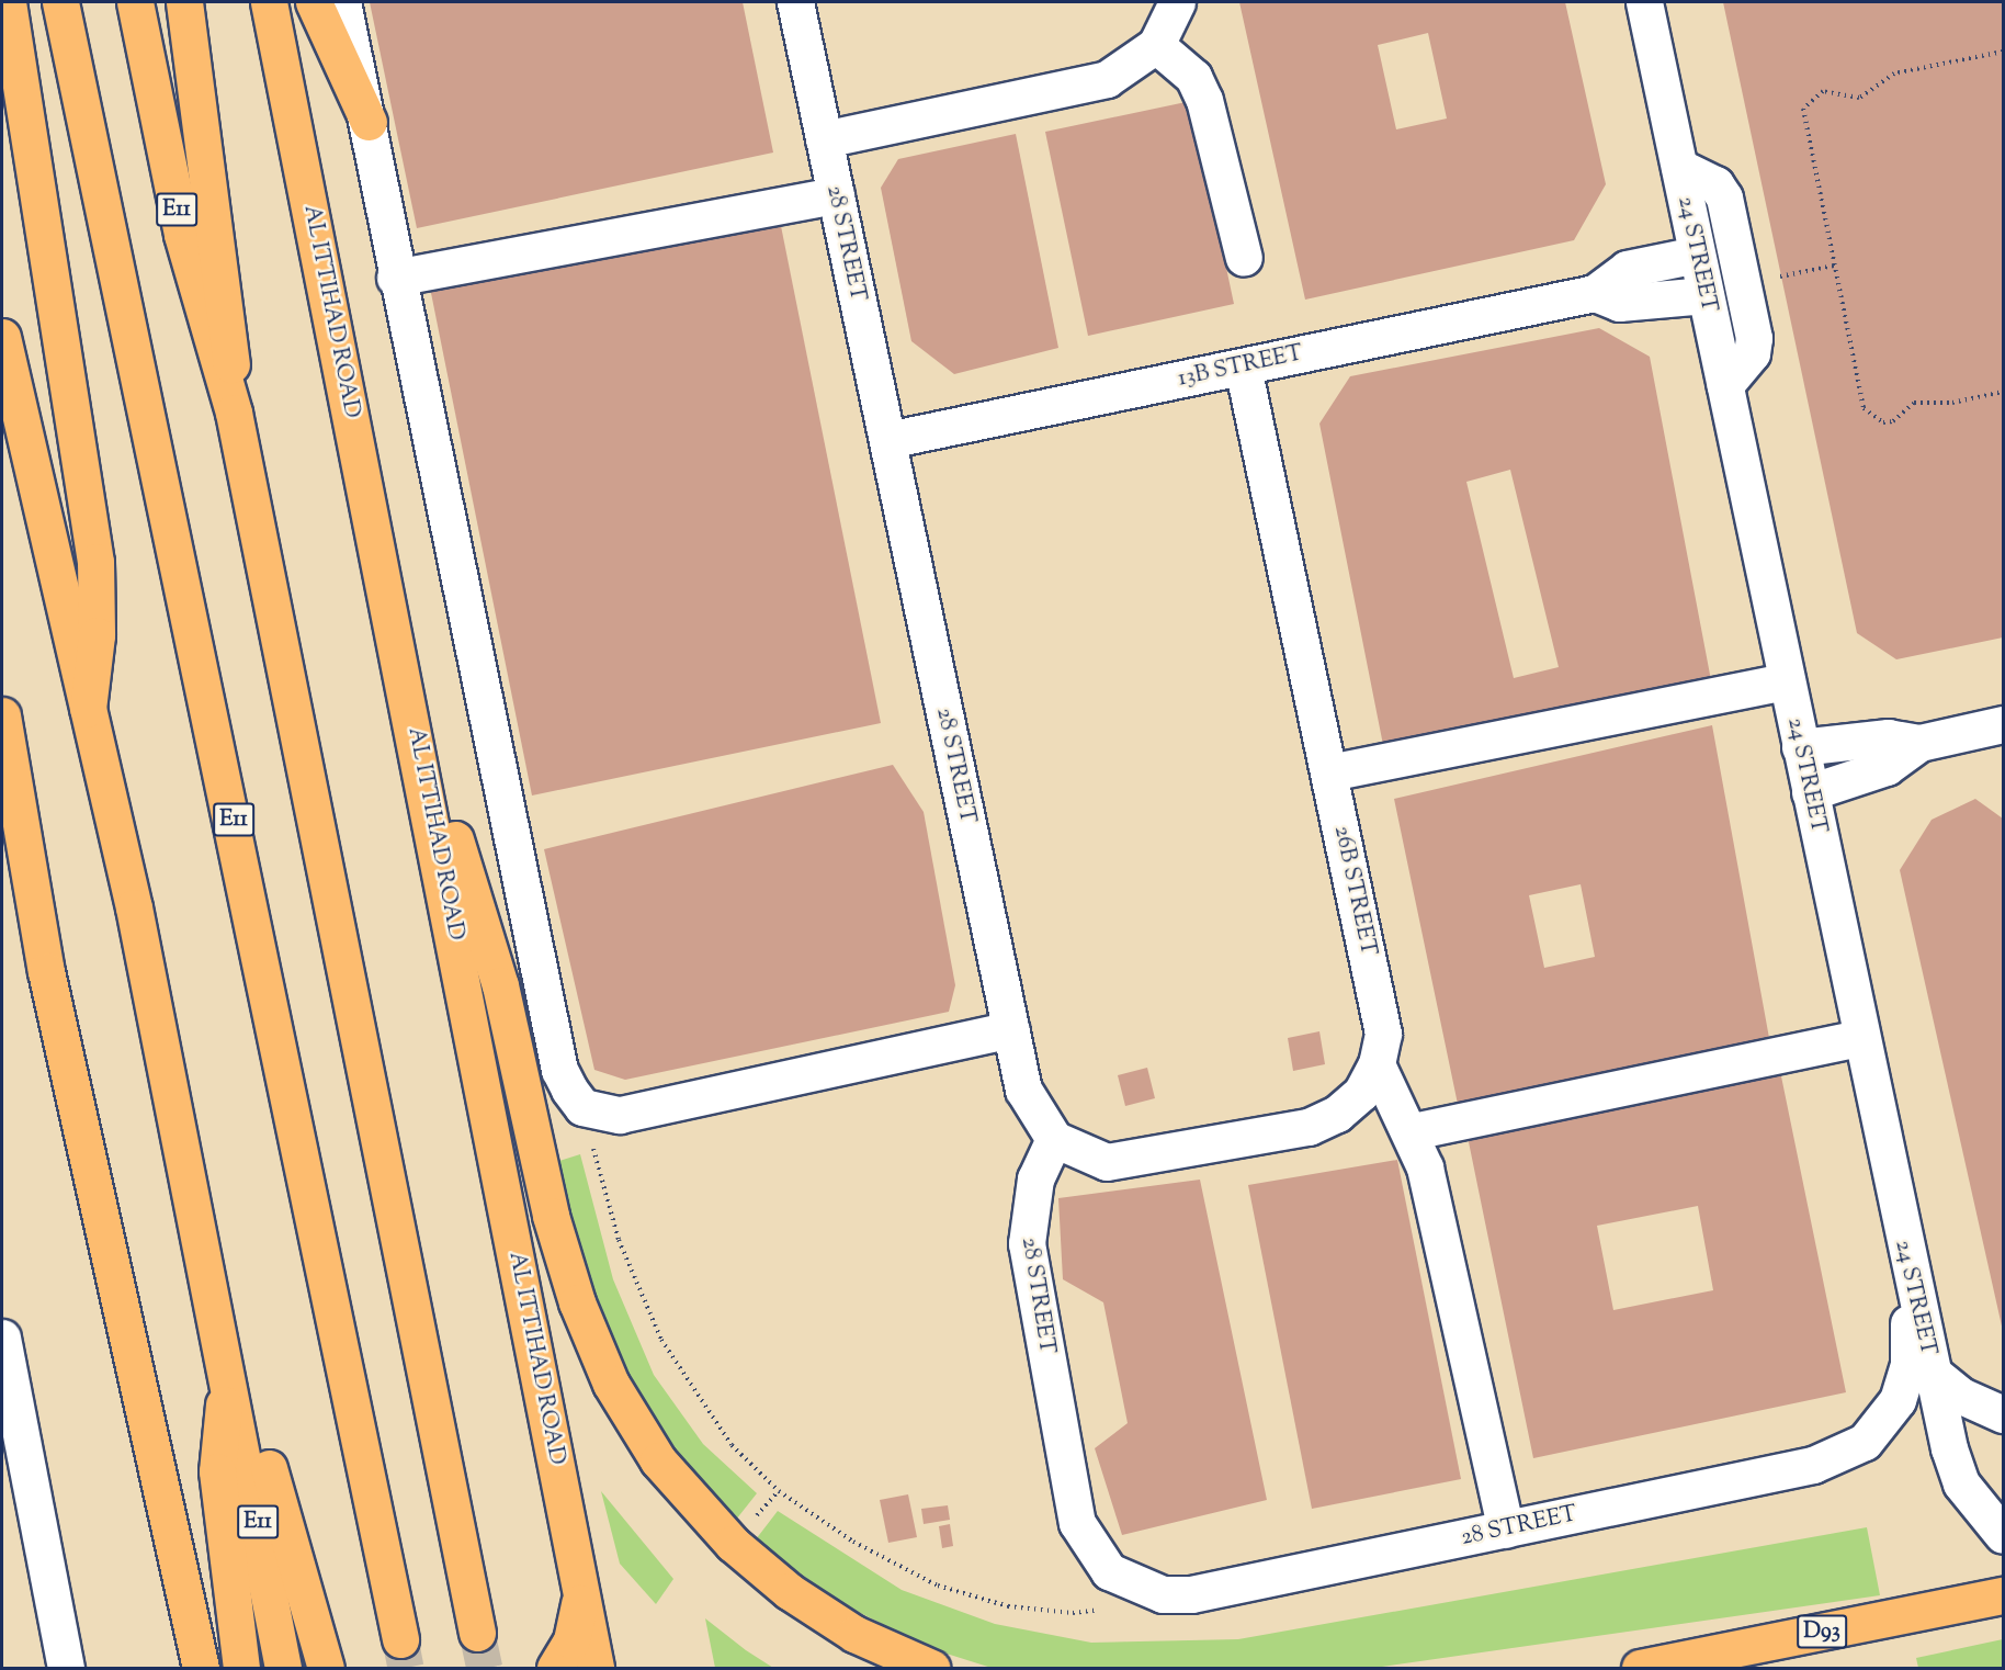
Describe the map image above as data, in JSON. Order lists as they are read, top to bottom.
{
  "streets": {
    "main road": ["E11", "AL ITTIHAD ROAD", "D93"],
    "street": [
      "28 STREET",
      "24 STREET",
      "13B STREET",
      "26B STREET"
    ]
  },
  "crossings": [
    ["28 STREET", "24 STREET"],
    ["28 STREET", "13B STREET"],
    ["28 STREET", "26B STREET"],
    ["24 STREET", "13B STREET"],
    ["13B STREET", "26B STREET"]
  ]
}
